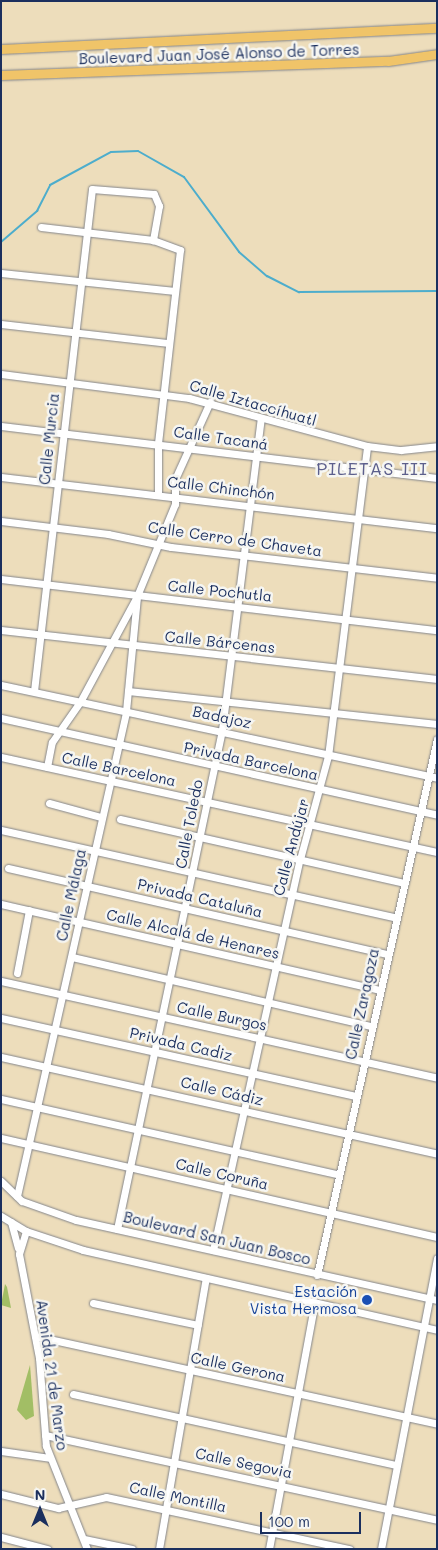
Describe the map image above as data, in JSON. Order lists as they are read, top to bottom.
{
  "streets": {
    "main road": ["Boulevard Juan José Alonso de Torres"],
    "street": [
      "Calle Iztaccíhuatl",
      "Calle Tacaná",
      "Calle Murcia",
      "Calle Chinchón",
      "Calle Cerro de Chaveta",
      "Calle Pochutla",
      "Calle Bárcenas",
      "Badajoz",
      "Privada Barcelona",
      "Calle Barcelona",
      "Calle Toledo",
      "Calle Andújar",
      "Calle Málaga",
      "Privada Cataluña",
      "Calle Alcalá de Henares",
      "Calle Zaragoza",
      "Calle Burgos",
      "Privada Cadiz",
      "Calle Cádiz",
      "Calle Coruña",
      "Boulevard San Juan Bosco",
      "Calle Gerona",
      "Avenida 21 de Marzo",
      "Calle Segovia",
      "Calle Montilla"
    ]
  },
  "crossings": [
    ["Calle Iztaccíhuatl", "Calle Murcia"],
    ["Calle Iztaccíhuatl", "Calle Toledo"],
    ["Calle Iztaccíhuatl", "Calle Andújar"],
    ["Calle Tacaná", "Calle Murcia"],
    ["Calle Tacaná", "Calle Toledo"],
    ["Calle Tacaná", "Calle Andújar"],
    ["Calle Murcia", "Calle Chinchón"],
    ["Calle Murcia", "Calle Cerro de Chaveta"],
    ["Calle Murcia", "Calle Pochutla"],
    ["Calle Murcia", "Calle Bárcenas"],
    ["Calle Murcia", "Badajoz"],
    ["Calle Chinchón", "Calle Toledo"],
    ["Calle Chinchón", "Calle Andújar"],
    ["Calle Cerro de Chaveta", "Calle Toledo"],
    ["Calle Cerro de Chaveta", "Calle Andújar"],
    ["Calle Pochutla", "Calle Toledo"],
    ["Calle Pochutla", "Calle Andújar"],
    ["Calle Pochutla", "Calle Málaga"],
    ["Calle Bárcenas", "Calle Toledo"],
    ["Calle Bárcenas", "Calle Andújar"],
    ["Calle Bárcenas", "Calle Málaga"],
    ["Badajoz", "Calle Toledo"],
    ["Badajoz", "Calle Andújar"],
    ["Badajoz", "Calle Málaga"],
    ["Badajoz", "Calle Zaragoza"],
    ["Privada Barcelona", "Calle Toledo"],
    ["Privada Barcelona", "Calle Andújar"],
    ["Privada Barcelona", "Calle Málaga"],
    ["Privada Barcelona", "Calle Zaragoza"],
    ["Calle Barcelona", "Calle Toledo"],
    ["Calle Barcelona", "Calle Andújar"],
    ["Calle Barcelona", "Calle Málaga"],
    ["Calle Barcelona", "Calle Zaragoza"],
    ["Calle Toledo", "Privada Cataluña"],
    ["Calle Toledo", "Calle Alcalá de Henares"],
    ["Calle Toledo", "Calle Burgos"],
    ["Calle Toledo", "Privada Cadiz"],
    ["Calle Toledo", "Calle Cádiz"],
    ["Calle Toledo", "Calle Coruña"],
    ["Calle Toledo", "Boulevard San Juan Bosco"],
    ["Calle Andújar", "Privada Cataluña"],
    ["Calle Andújar", "Calle Alcalá de Henares"],
    ["Calle Andújar", "Calle Burgos"],
    ["Calle Andújar", "Privada Cadiz"],
    ["Calle Andújar", "Calle Cádiz"],
    ["Calle Andújar", "Calle Coruña"],
    ["Calle Andújar", "Boulevard San Juan Bosco"],
    ["Calle Málaga", "Privada Cataluña"],
    ["Calle Málaga", "Calle Alcalá de Henares"],
    ["Calle Málaga", "Calle Burgos"],
    ["Calle Málaga", "Privada Cadiz"],
    ["Calle Málaga", "Calle Cádiz"],
    ["Calle Málaga", "Calle Coruña"],
    ["Calle Málaga", "Boulevard San Juan Bosco"],
    ["Privada Cataluña", "Calle Zaragoza"],
    ["Calle Alcalá de Henares", "Calle Zaragoza"],
    ["Calle Zaragoza", "Calle Burgos"],
    ["Calle Zaragoza", "Privada Cadiz"],
    ["Calle Zaragoza", "Calle Cádiz"],
    ["Calle Zaragoza", "Calle Coruña"],
    ["Calle Zaragoza", "Boulevard San Juan Bosco"],
    ["Calle Gerona", "Avenida 21 de Marzo"],
    ["Avenida 21 de Marzo", "Calle Segovia"],
    ["Avenida 21 de Marzo", "Calle Montilla"]
  ],
  "districts": ["PILETAS III"],
  "places": ["Estación Vista Hermosa"],
  "scale_bar": "100 m",
  "north": "top"
}
